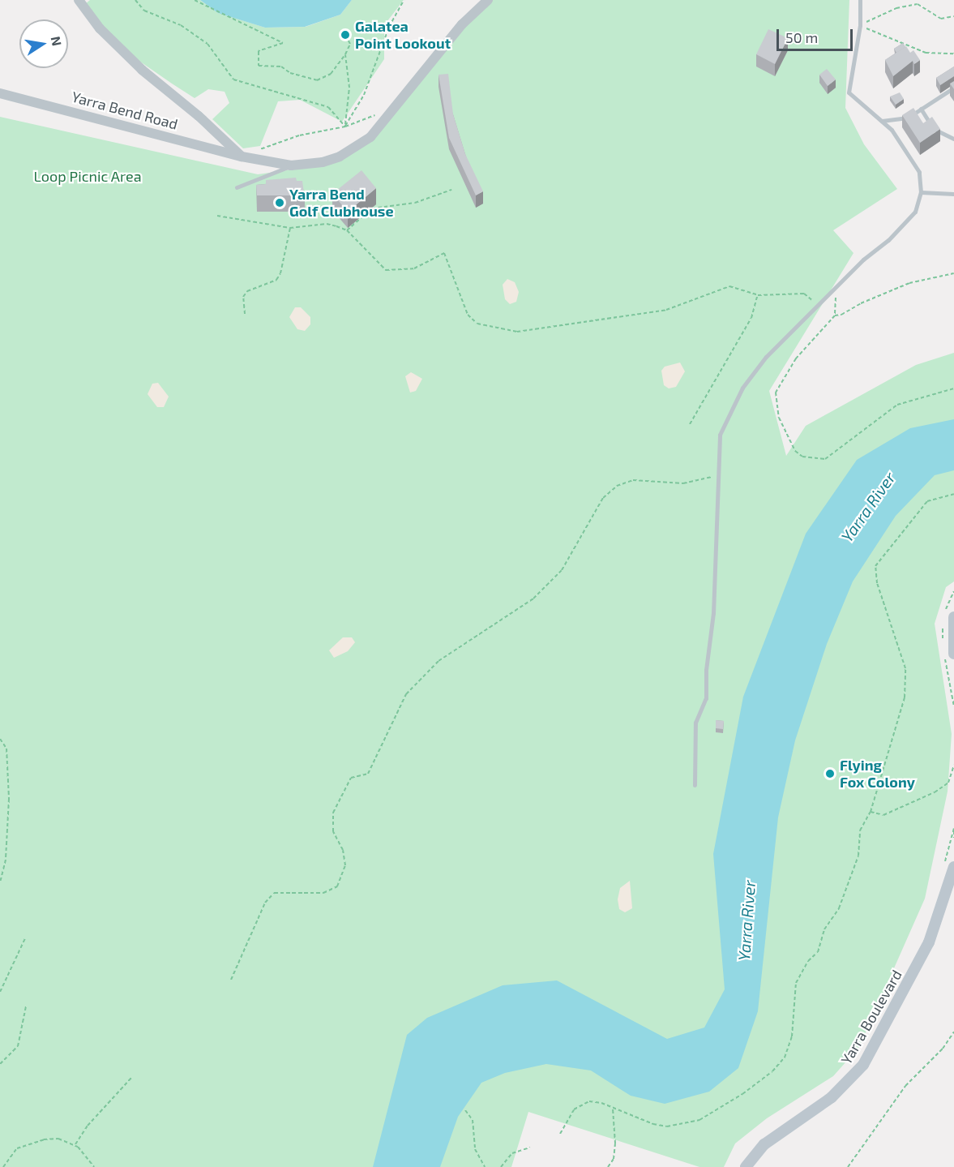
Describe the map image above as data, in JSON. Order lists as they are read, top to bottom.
{
  "streets": {
    "main road": ["Yarra Boulevard"],
    "street": ["Yarra Bend Road"]
  },
  "water": ["Yarra River"],
  "parks": ["Loop Picnic Area"],
  "places": ["Galatea Point Lookout", "Yarra Bend Golf Clubhouse", "Flying Fox Colony"],
  "scale_bar": "50 m",
  "north": "right"
}
